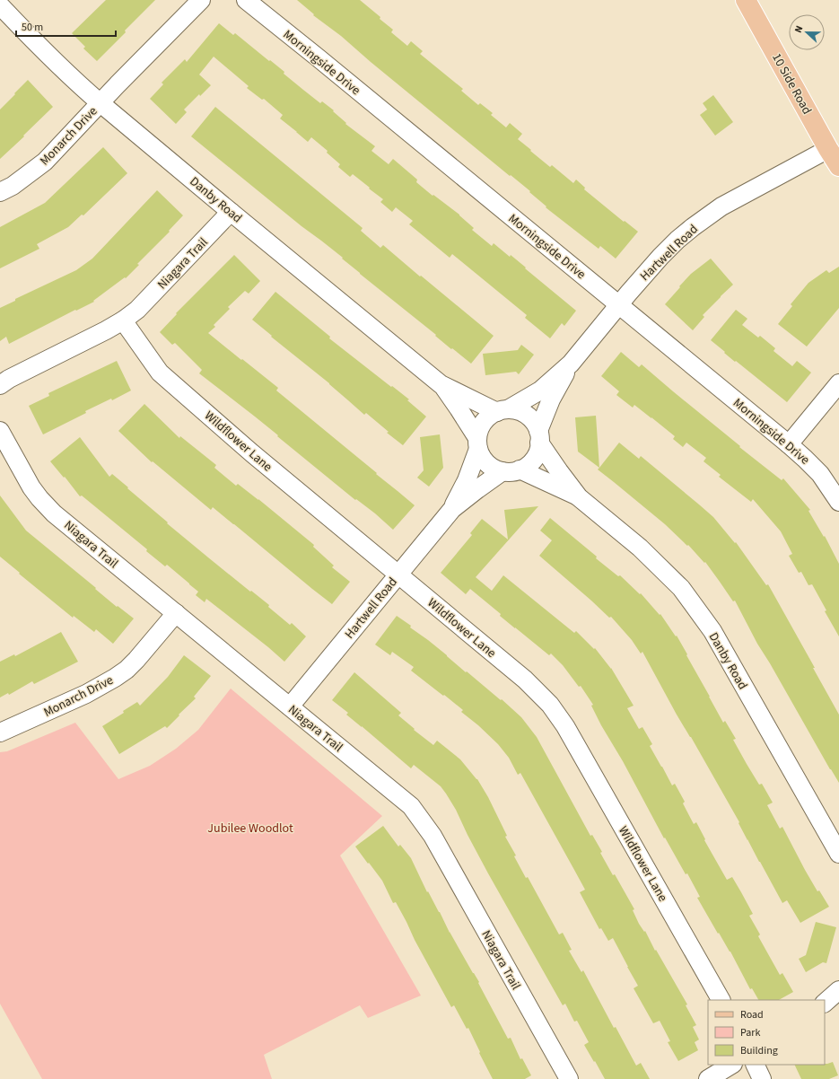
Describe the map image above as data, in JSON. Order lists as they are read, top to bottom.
{
  "streets": {
    "main road": ["10 Side Road"],
    "street": [
      "Morningside Drive",
      "Monarch Drive",
      "Danby Road",
      "Hartwell Road",
      "Niagara Trail",
      "Wildflower Lane"
    ]
  },
  "crossings": [
    ["Morningside Drive", "Hartwell Road"],
    ["10 Side Road", "Hartwell Road"],
    ["Monarch Drive", "Danby Road"],
    ["Monarch Drive", "Niagara Trail"],
    ["Danby Road", "Hartwell Road"],
    ["Danby Road", "Niagara Trail"],
    ["Hartwell Road", "Niagara Trail"],
    ["Hartwell Road", "Wildflower Lane"],
    ["Niagara Trail", "Wildflower Lane"]
  ],
  "parks": ["Jubilee Woodlot"],
  "legend": ["Road", "Park", "Building"],
  "scale_bar": "50 m",
  "north": "left"
}
